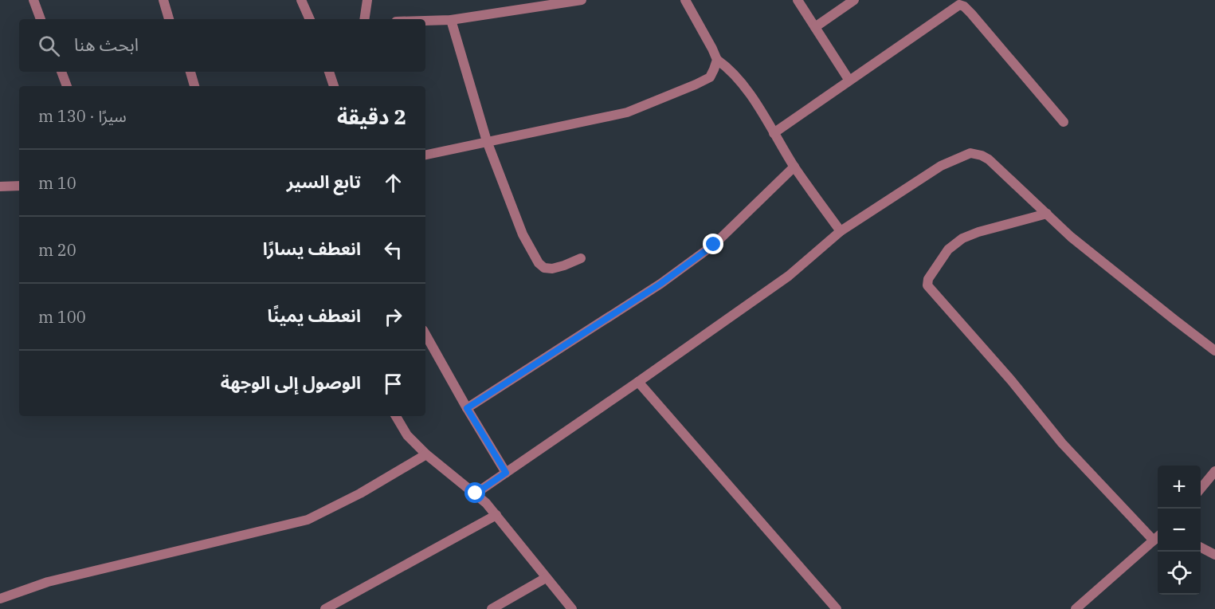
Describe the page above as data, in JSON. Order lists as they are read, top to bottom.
{
  "page": {
    "search": "ابحث هنا",
    "heading": ["2 دقيقة", "سيرًا · 130 m"],
    "list": [
      ["تابع السير", "10 m"],
      ["انعطف يسارًا", "20 m"],
      ["انعطف يمينًا", "100 m"],
      "الوصول إلى الوجهة"
    ],
    "map_buttons": ["+", "−"]
  }
}
